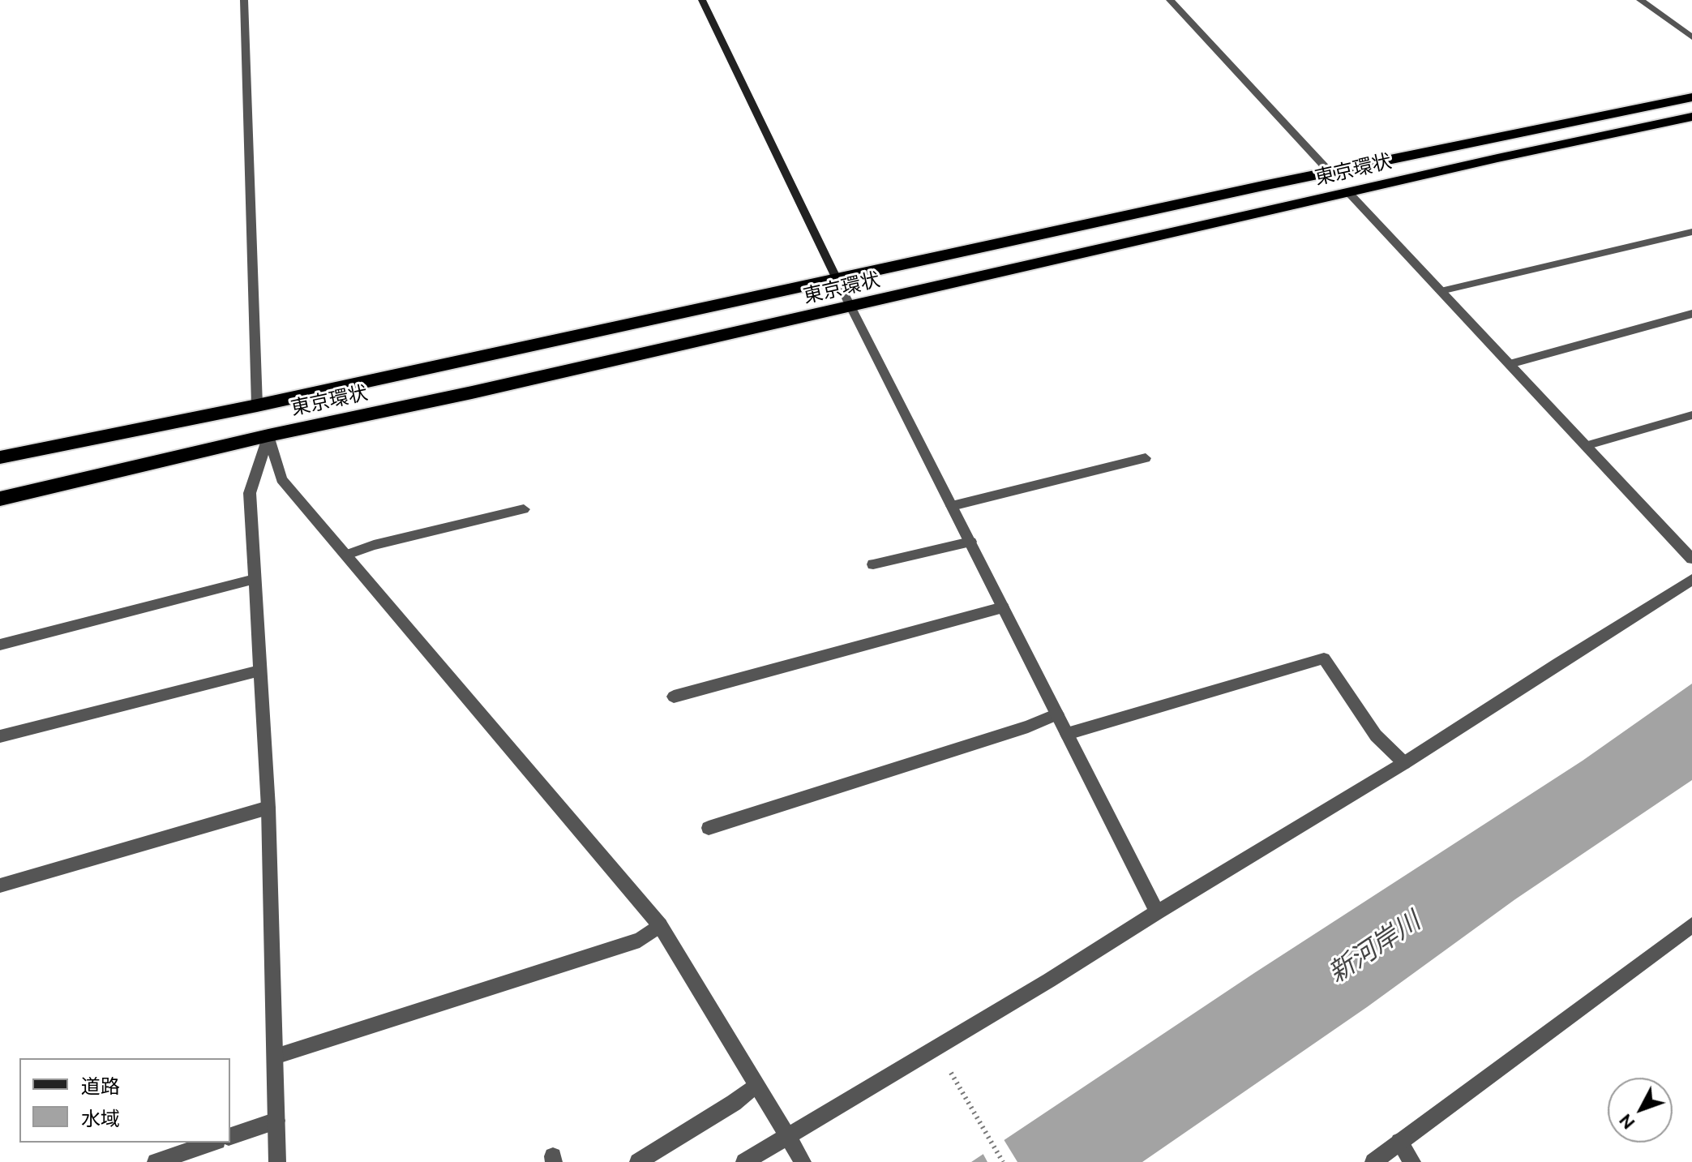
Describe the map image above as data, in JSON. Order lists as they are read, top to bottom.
{
  "streets": {
    "highway": ["東京環状"]
  },
  "water": ["新河岸川"],
  "legend": ["道路", "水域"],
  "north": "bottom left"
}
